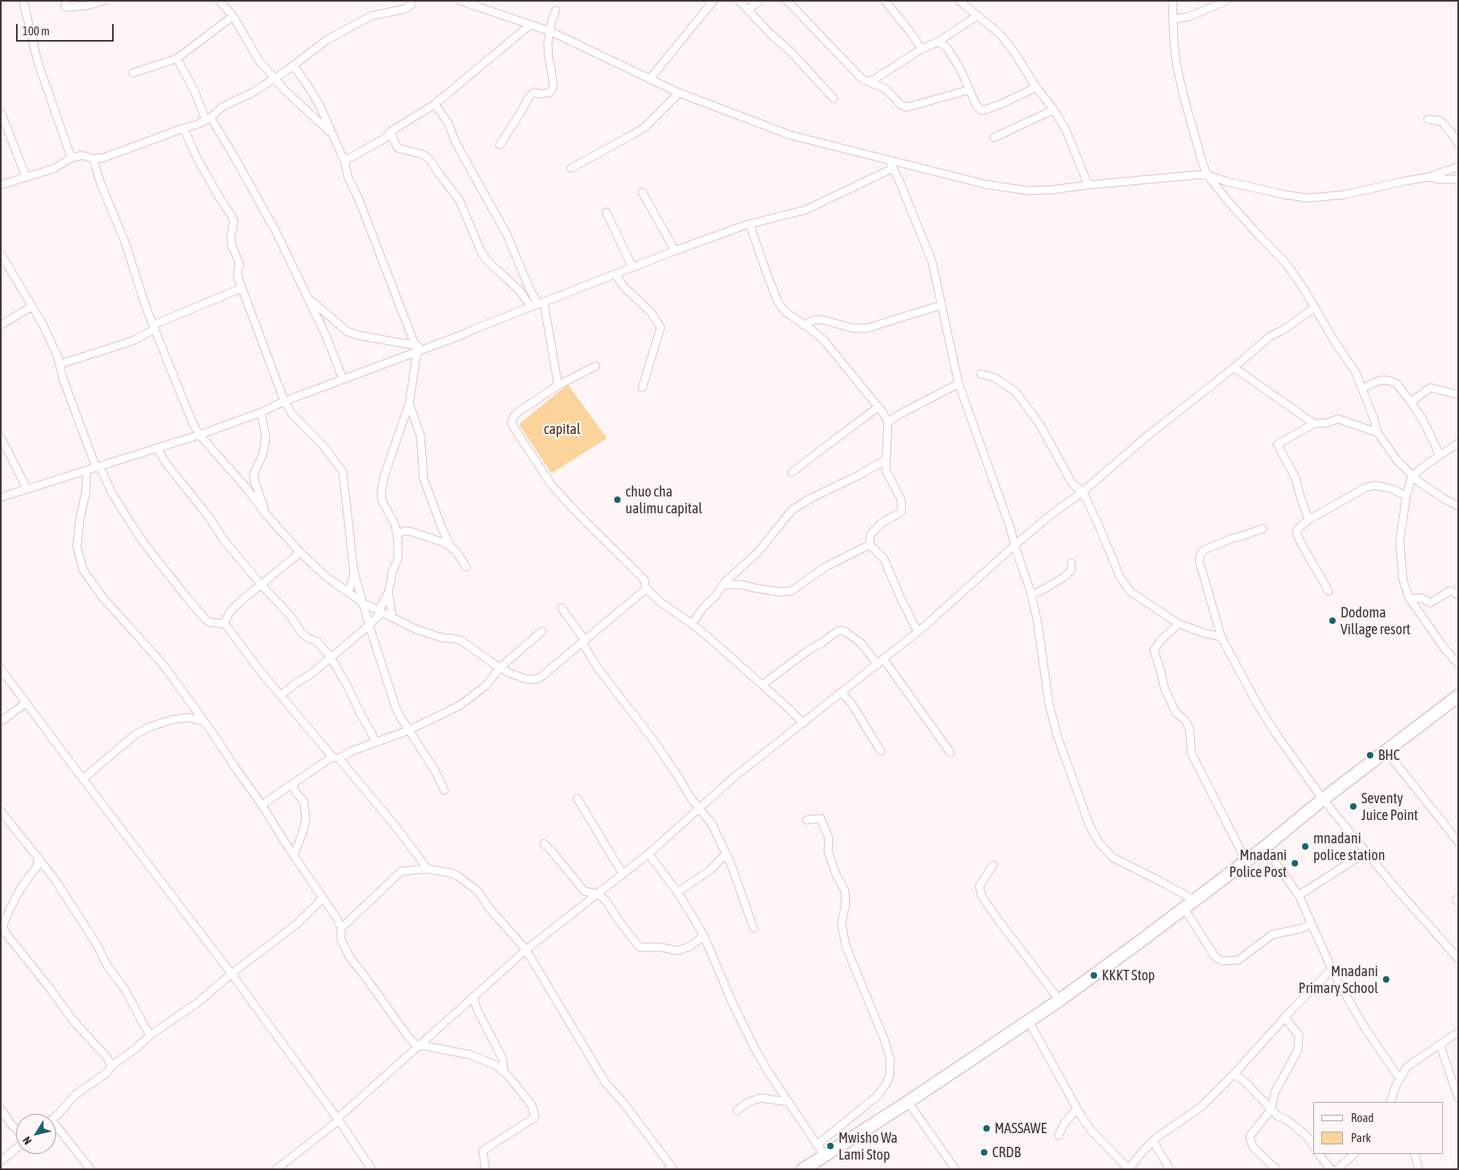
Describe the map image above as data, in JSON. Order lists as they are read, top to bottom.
{
  "parks": ["capital"],
  "places": [
    "chuo cha ualimu capital",
    "Dodoma Village resort",
    "BHC",
    "Seventy Juice Point",
    "mnadani police station",
    "Mnadani Police Post",
    "KKKT Stop",
    "Mnadani Primary School",
    "MASSAWE",
    "Mwisho Wa Lami Stop",
    "CRDB"
  ],
  "legend": ["Road", "Park"],
  "scale_bar": "100 m",
  "north": "bottom left"
}
